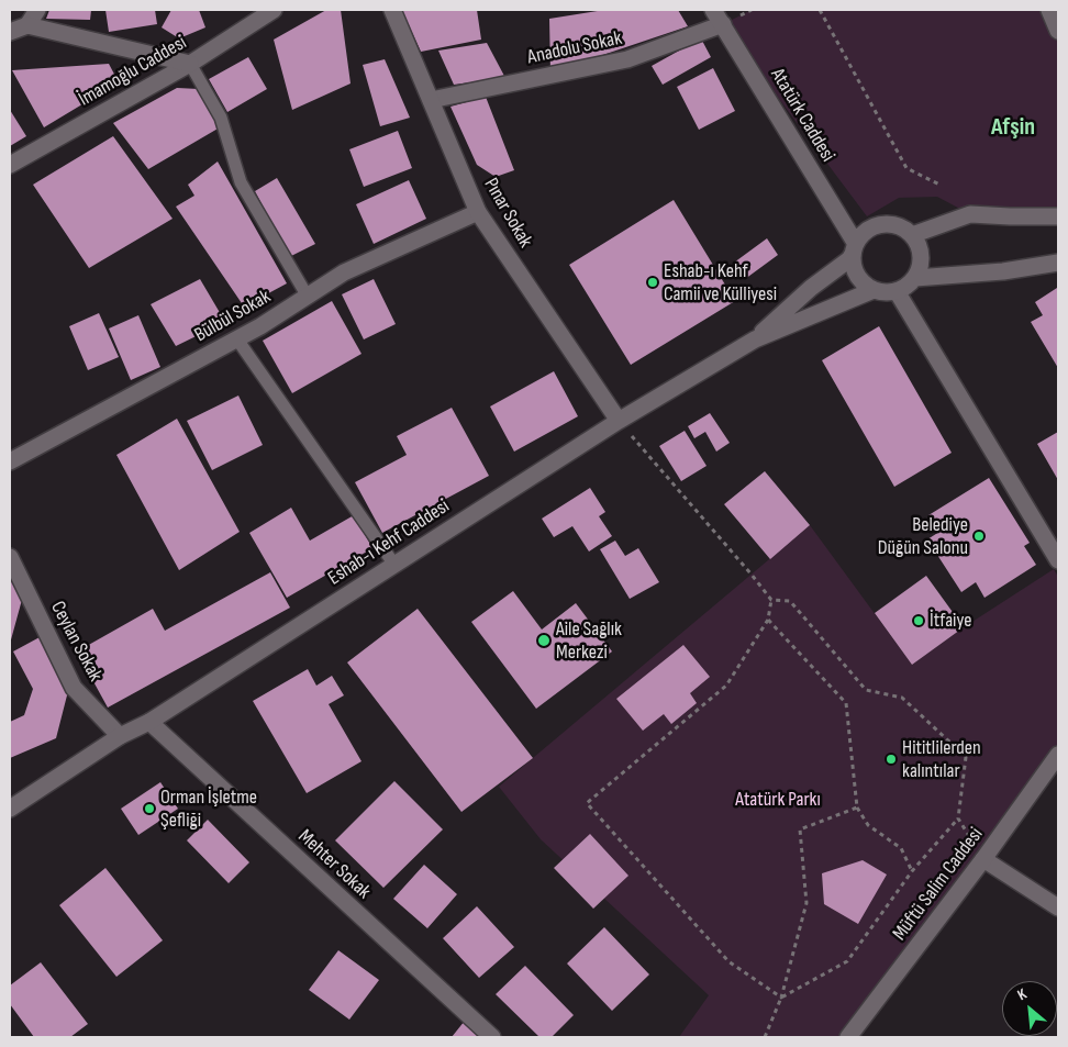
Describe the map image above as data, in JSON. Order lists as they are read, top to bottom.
{
  "streets": {
    "street": [
      "Anadolu Sokak",
      "İmamoğlu Caddesi",
      "Atatürk Caddesi",
      "Pınar Sokak",
      "Bülbül Sokak",
      "Eshab-ı Kehf Caddesi",
      "Ceylan Sokak",
      "Mehter Sokak",
      "Müftü Salim Caddesi"
    ]
  },
  "crossings": [
    ["Anadolu Sokak", "Atatürk Caddesi"],
    ["Anadolu Sokak", "Pınar Sokak"],
    ["Pınar Sokak", "Bülbül Sokak"],
    ["Pınar Sokak", "Eshab-ı Kehf Caddesi"],
    ["Eshab-ı Kehf Caddesi", "Ceylan Sokak"],
    ["Eshab-ı Kehf Caddesi", "Mehter Sokak"]
  ],
  "districts": ["Afşin"],
  "parks": ["Atatürk Parkı"],
  "places": [
    "Eshab-ı Kehf Camii ve Külliyesi",
    "Belediye Düğün Salonu",
    "İtfaiye",
    "Aile Sağlık Merkezi",
    "Hititlilerden kalıntılar",
    "Orman İşletme Şefliği"
  ],
  "north": "top left"
}
